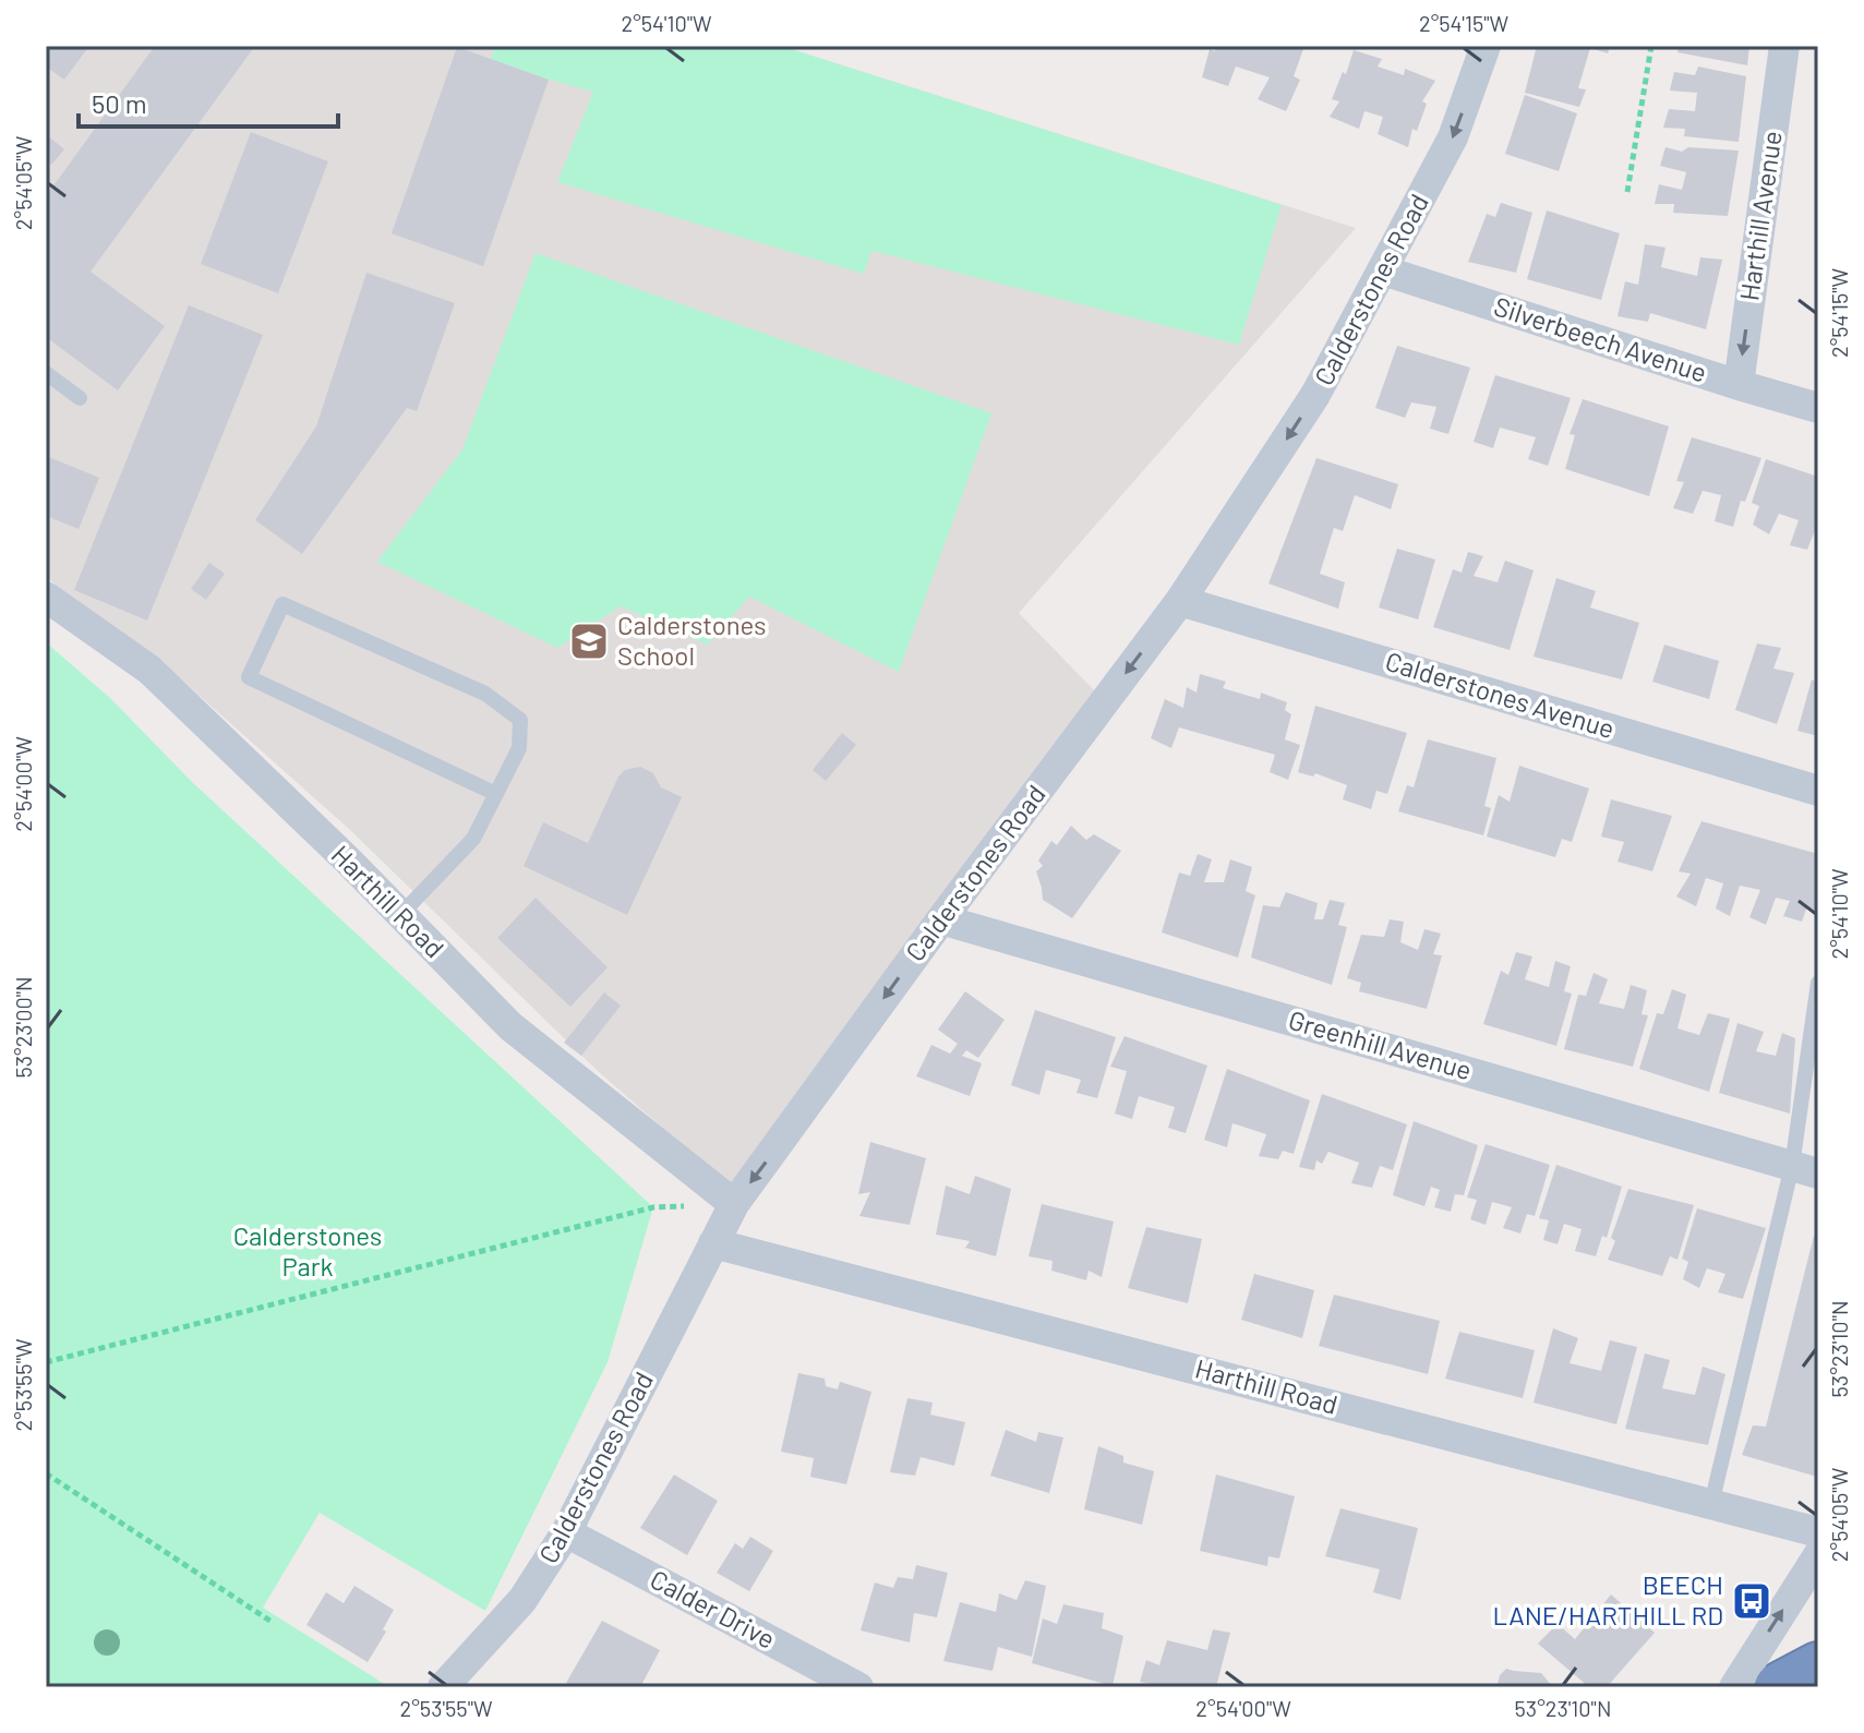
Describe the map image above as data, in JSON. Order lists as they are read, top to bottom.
{
  "streets": {
    "street": [
      "Harthill Avenue",
      "Calderstones Road",
      "Silverbeech Avenue",
      "Calderstones Avenue",
      "Harthill Road",
      "Greenhill Avenue",
      "Calder Drive"
    ]
  },
  "crossings": [
    ["Harthill Avenue", "Silverbeech Avenue"],
    ["Calderstones Road", "Silverbeech Avenue"],
    ["Calderstones Road", "Calderstones Avenue"],
    ["Calderstones Road", "Harthill Road"],
    ["Calderstones Road", "Greenhill Avenue"],
    ["Calderstones Road", "Calder Drive"]
  ],
  "one_way": ["Harthill Avenue", "Calderstones Road"],
  "parks": ["Calderstones Park"],
  "places": {
    "school or university": ["Calderstones School"],
    "bus stop": ["BEECH LANE/HARTHILL RD"]
  },
  "scale_bar": "50 m",
  "coordinates": [
    "2°54'10\"W",
    "2°54'15\"W",
    "2°54'05\"W",
    "2°54'00\"W",
    "53°23'00\"N",
    "53°23'10\"N",
    "2°53'55\"W"
  ]
}
